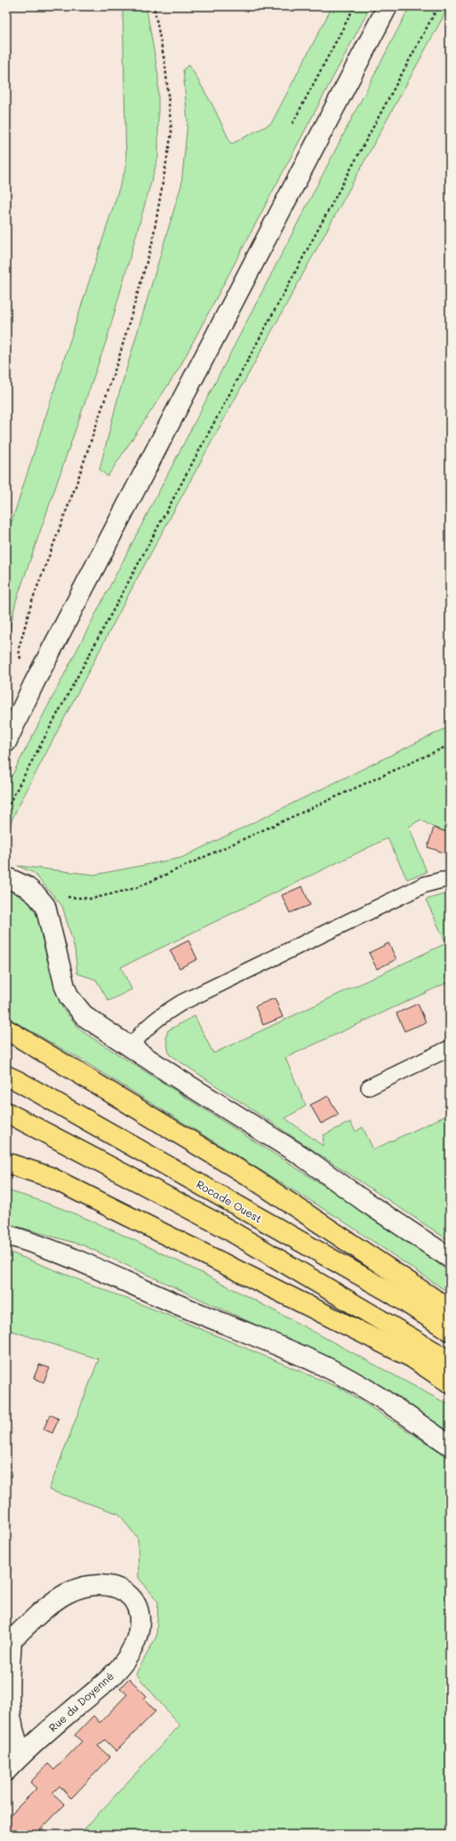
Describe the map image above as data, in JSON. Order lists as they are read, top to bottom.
{
  "streets": {
    "main road": ["Rocade Ouest"],
    "street": ["Rue du Doyenné"]
  }
}
